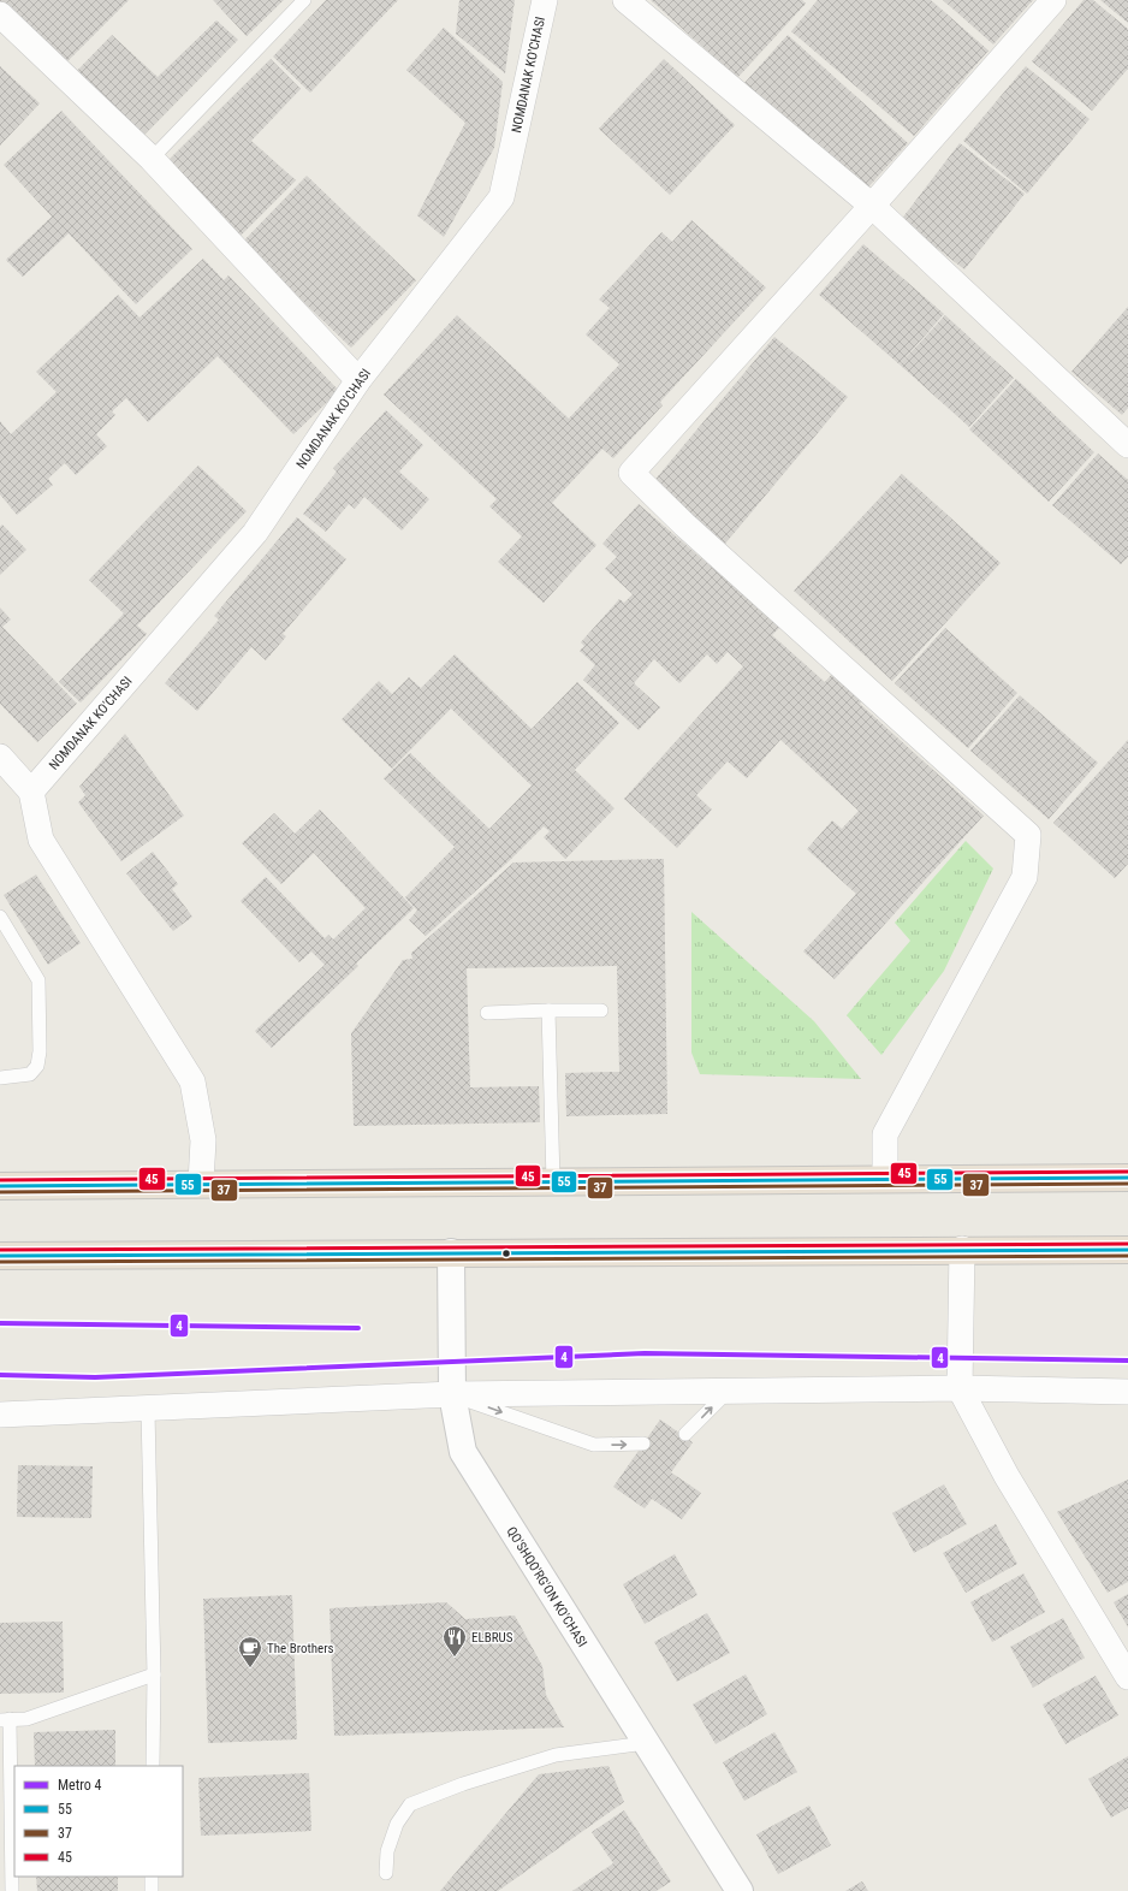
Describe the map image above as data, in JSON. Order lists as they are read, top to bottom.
{
  "streets": {
    "street": ["NOMDANAK KO'CHASI", "QO'SHQO'RG'ON KO'CHASI"]
  },
  "places": {
    "restaurant": ["ELBRUS"],
    "cafe": ["The Brothers"]
  },
  "lines": [
    "transit line 45",
    "transit line 55",
    "transit line 37",
    "metro line 4"
  ],
  "legend": [
    "Metro 4",
    "55",
    "37",
    "45"
  ]
}
